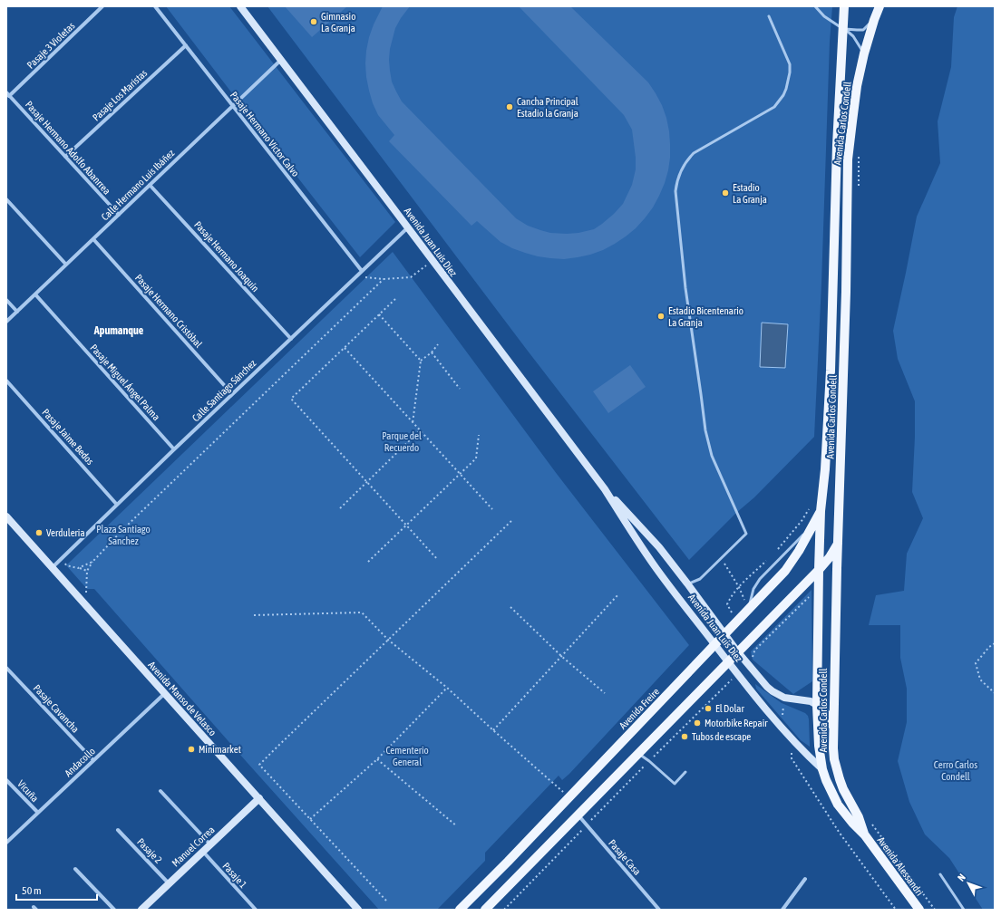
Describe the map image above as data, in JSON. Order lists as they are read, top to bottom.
{
  "streets": {
    "main road": [
      "Avenida Carlos Condell",
      "Avenida Juan Luis Diez",
      "Avenida Manso de Velasco",
      "Avenida Freire",
      "Manuel Correa",
      "Avenida Alessandri"
    ],
    "street": [
      "Pasaje 3 Violetas",
      "Pasaje Los Maristas",
      "Pasaje Hermano Víctor Calvo",
      "Pasaje Hermano Adolfo Abanrrea",
      "Calle Hermano Luis Ibáñez",
      "Pasaje Hermano Joaquín",
      "Pasaje Hermano Cristóbal",
      "Pasaje Miguel Ángel Palma",
      "Calle Santiago Sánchez",
      "Pasaje Jaime Bedos",
      "Pasaje Cavancha",
      "Andacollo",
      "Vicuña",
      "Pasaje 2",
      "Pasaje Casa",
      "Pasaje 1"
    ]
  },
  "crossings": [
    ["Pasaje 3 Violetas", "Pasaje Hermano Adolfo Abanrrea"],
    ["Pasaje Los Maristas", "Pasaje Hermano Víctor Calvo"],
    ["Pasaje Los Maristas", "Pasaje Hermano Adolfo Abanrrea"],
    ["Avenida Carlos Condell", "Avenida Juan Luis Diez"],
    ["Avenida Carlos Condell", "Avenida Freire"],
    ["Avenida Carlos Condell", "Avenida Alessandri"],
    ["Pasaje Hermano Víctor Calvo", "Calle Hermano Luis Ibáñez"],
    ["Pasaje Hermano Víctor Calvo", "Calle Santiago Sánchez"],
    ["Pasaje Hermano Adolfo Abanrrea", "Calle Hermano Luis Ibáñez"],
    ["Calle Hermano Luis Ibáñez", "Avenida Juan Luis Diez"],
    ["Calle Hermano Luis Ibáñez", "Pasaje Hermano Joaquín"],
    ["Calle Hermano Luis Ibáñez", "Pasaje Hermano Cristóbal"],
    ["Calle Hermano Luis Ibáñez", "Pasaje Miguel Ángel Palma"],
    ["Avenida Juan Luis Diez", "Calle Santiago Sánchez"],
    ["Avenida Juan Luis Diez", "Avenida Freire"],
    ["Pasaje Hermano Joaquín", "Calle Santiago Sánchez"],
    ["Pasaje Hermano Cristóbal", "Calle Santiago Sánchez"],
    ["Pasaje Miguel Ángel Palma", "Calle Santiago Sánchez"],
    ["Calle Santiago Sánchez", "Pasaje Jaime Bedos"],
    ["Calle Santiago Sánchez", "Avenida Manso de Velasco"],
    ["Avenida Manso de Velasco", "Andacollo"],
    ["Avenida Manso de Velasco", "Manuel Correa"],
    ["Pasaje Cavancha", "Andacollo"],
    ["Andacollo", "Vicuña"],
    ["Manuel Correa", "Pasaje 2"],
    ["Manuel Correa", "Pasaje 1"]
  ],
  "districts": ["Apumanque"],
  "parks": [
    "Parque del Recuerdo",
    "Plaza Santiago Sanchez",
    "Cementerio General",
    "Cerro Carlos Condell"
  ],
  "places": [
    "Gimnasio La Granja",
    "Cancha Principal Estadio la Granja",
    "Estadio La Granja",
    "Estadio Bicentenario La Granja",
    "Verduleria",
    "El Dolar",
    "Motorbike Repair",
    "Tubos de escape",
    "Minimarket"
  ],
  "scale_bar": "50 m",
  "north": "top left"
}
